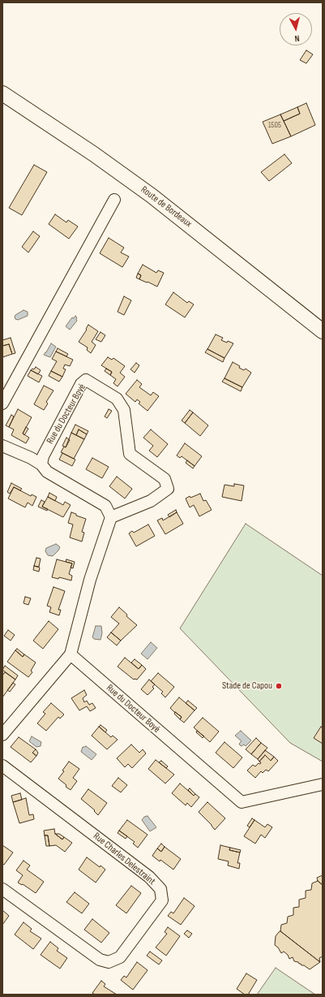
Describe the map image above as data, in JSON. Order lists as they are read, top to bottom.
{
  "streets": {
    "main road": ["Route de Bordeaux"],
    "street": ["Rue du Docteur Boyé", "Rue Charles Delestraint"]
  },
  "places": ["Stade de Capou"],
  "house_numbers": ["1505"],
  "north": "bottom"
}
